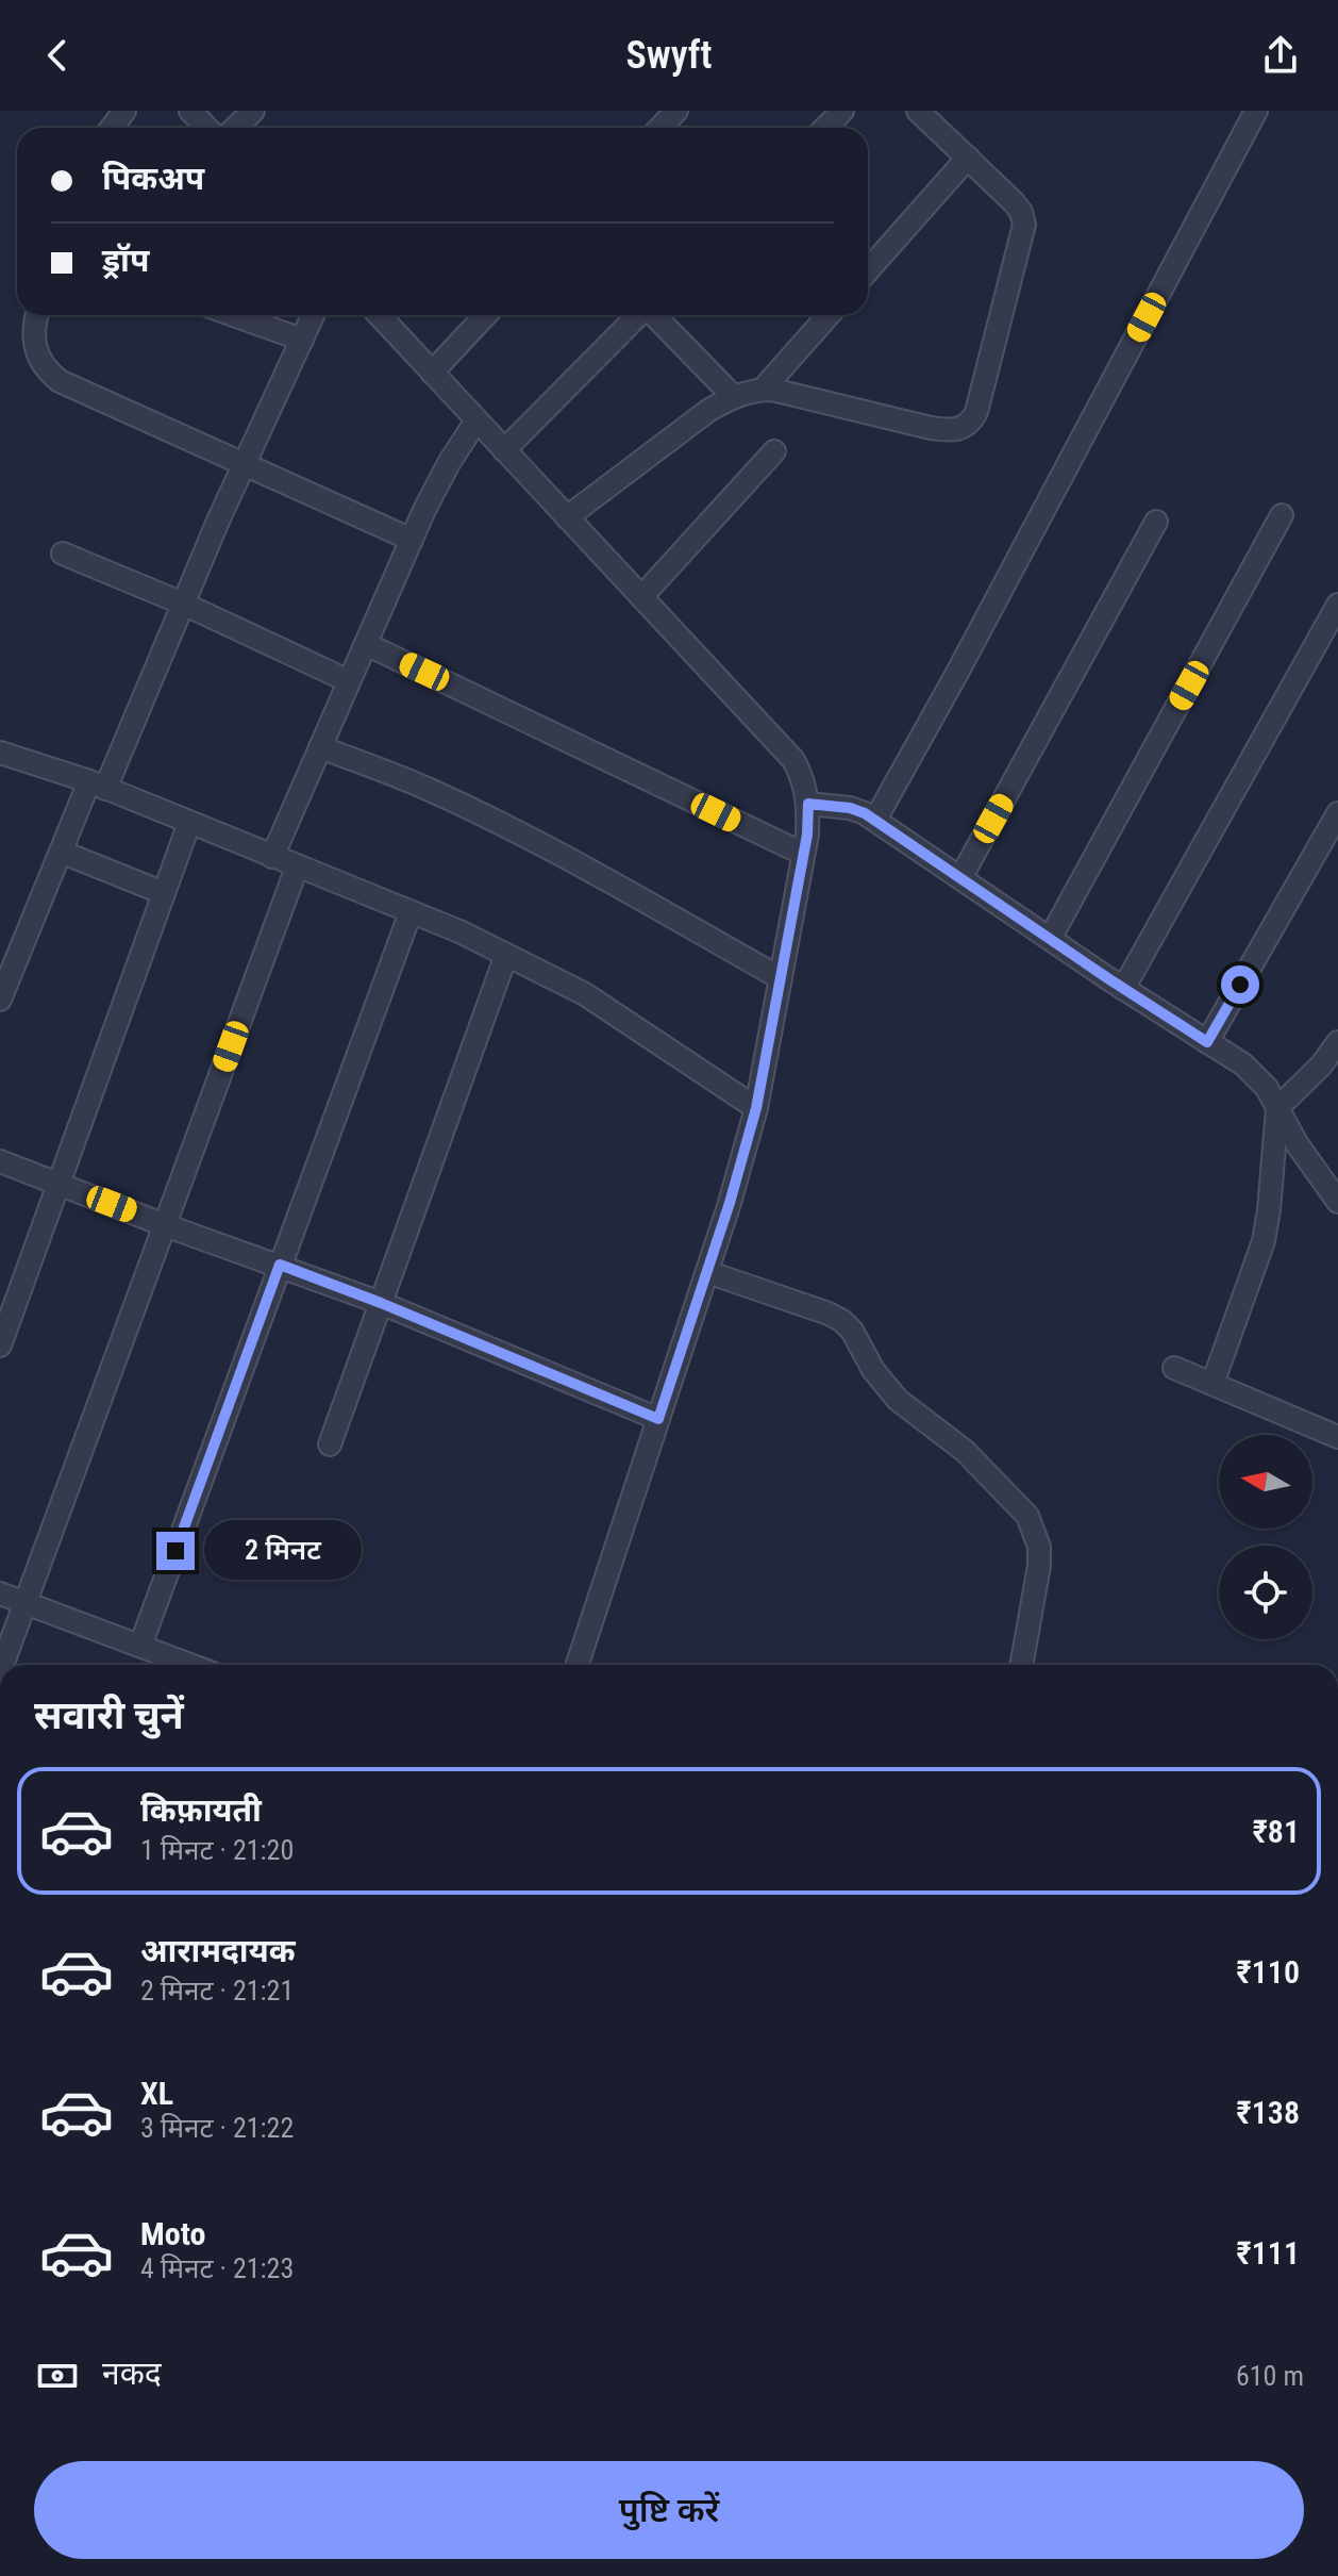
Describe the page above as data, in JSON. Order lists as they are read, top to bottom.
{
  "north": "left",
  "page": {
    "header": "Swyft",
    "banner": ["पिकअप", "ड्रॉप"],
    "bubble": "2 मिनट",
    "heading": "सवारी चुनें",
    "list": [
      {
        "name": "किफ़ायती",
        "note": "1 मिनट · 21:20",
        "value": "₹81"
      },
      {
        "name": "आरामदायक",
        "note": "2 मिनट · 21:21",
        "value": "₹110"
      },
      {
        "name": "XL",
        "note": "3 मिनट · 21:22",
        "value": "₹138"
      },
      {
        "name": "Moto",
        "note": "4 मिनट · 21:23",
        "value": "₹111"
      }
    ],
    "pay": ["नकद", "610 m"],
    "buttons": "पुष्टि करें"
  }
}
